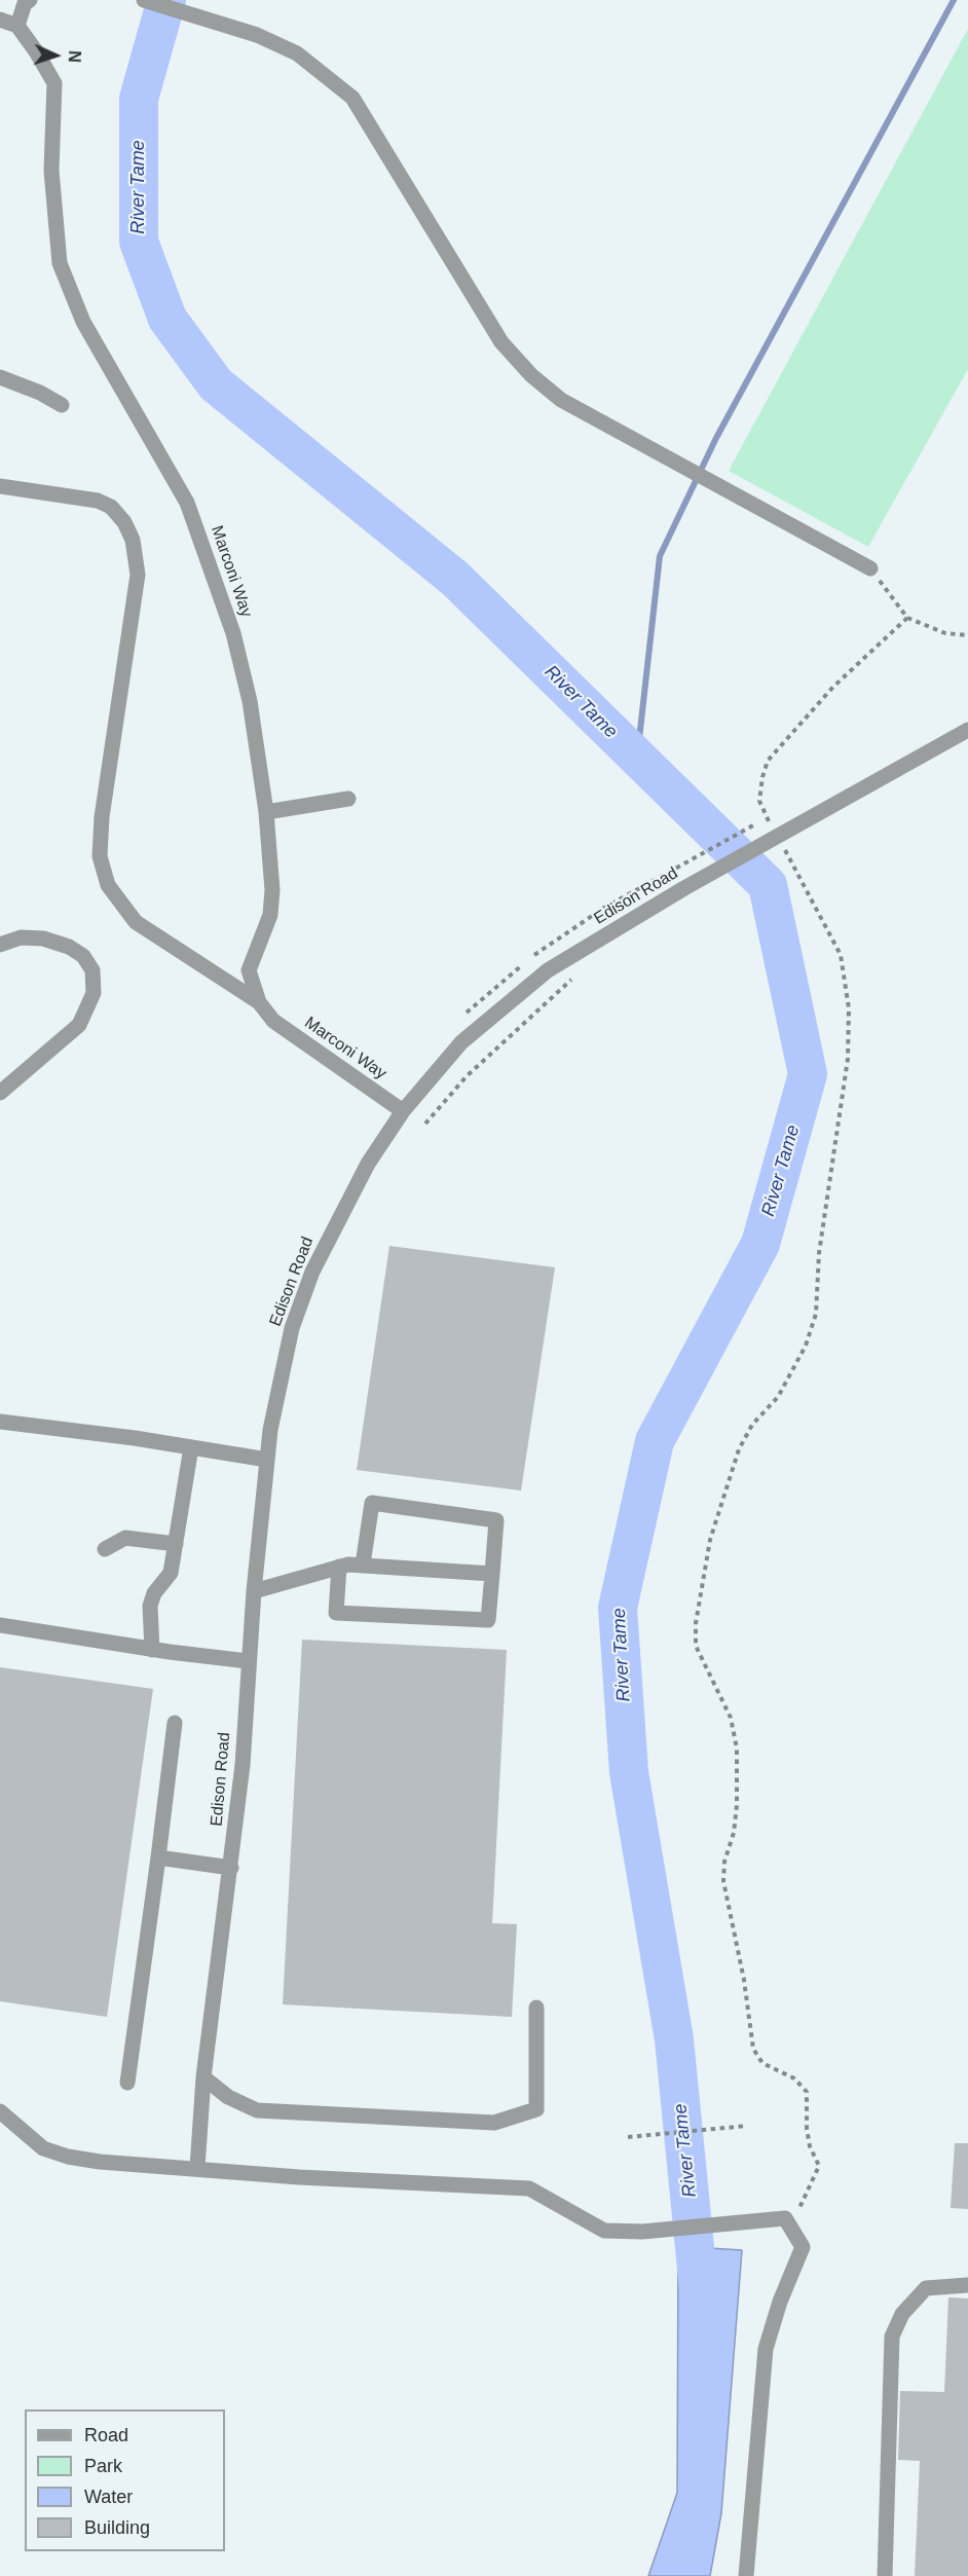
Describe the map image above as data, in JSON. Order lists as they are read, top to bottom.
{
  "streets": {
    "street": ["Marconi Way", "Edison Road"]
  },
  "crossings": [
    ["Marconi Way", "Edison Road"]
  ],
  "water": ["River Tame"],
  "legend": [
    "Road",
    "Park",
    "Water",
    "Building"
  ],
  "north": "right"
}
